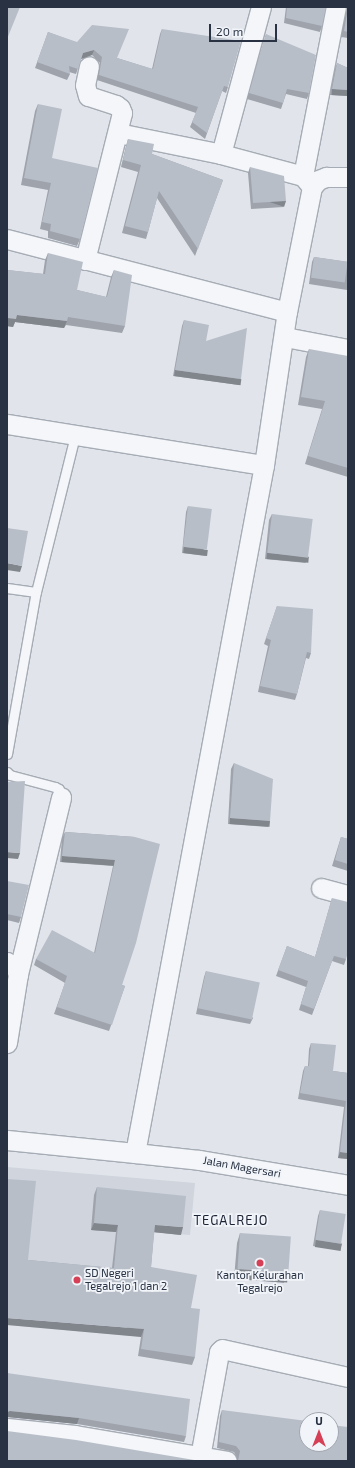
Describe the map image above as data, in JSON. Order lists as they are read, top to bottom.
{
  "streets": {
    "street": ["Jalan Magersari"]
  },
  "districts": ["TEGALREJO"],
  "places": ["Kantor Kelurahan Tegalrejo", "SD Negeri Tegalrejo 1 dan 2"],
  "scale_bar": "20 m",
  "north": "top"
}
